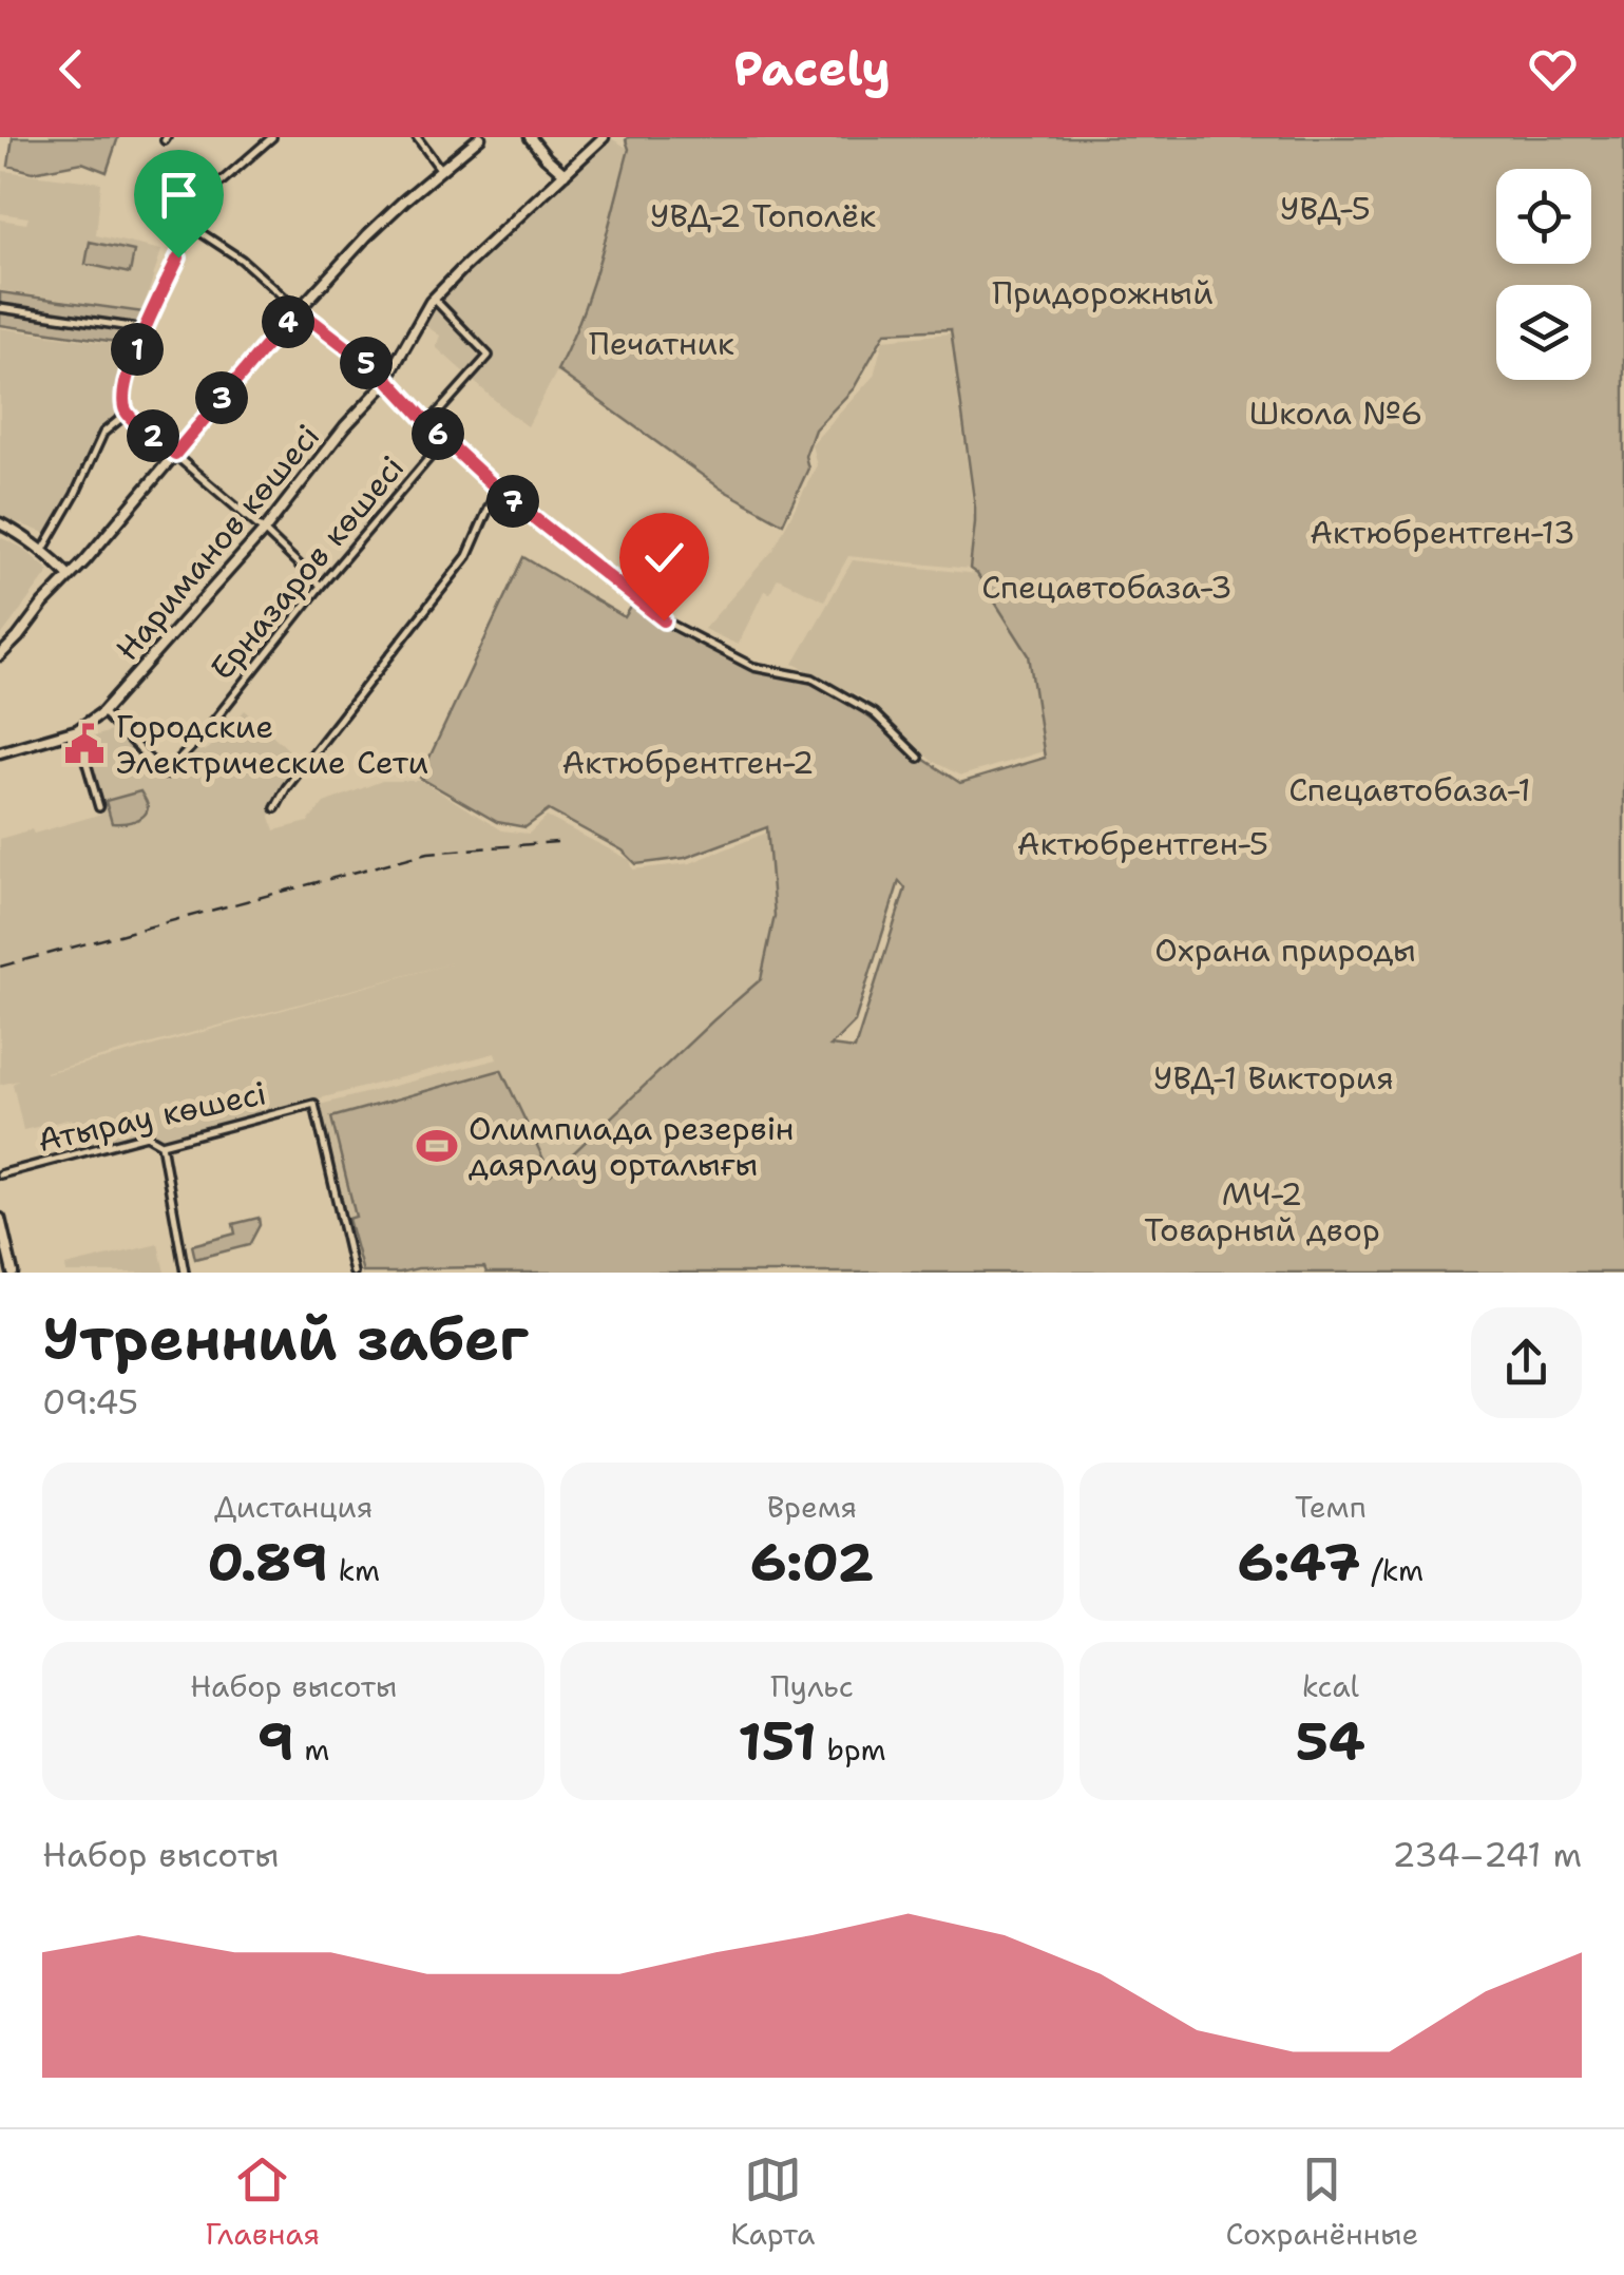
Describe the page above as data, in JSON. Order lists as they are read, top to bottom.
{
  "streets": {
    "street": ["Нариманов көшесі", "Ерназаров көшесі", "Атырау көшесі"]
  },
  "crossings": [
    ["Нариманов көшесі", "Ерназаров көшесі"]
  ],
  "parks": [
    "УВД-5",
    "УВД-2 Тополёк",
    "Придорожный",
    "Печатник",
    "Школа №6",
    "Актюбрентген-13",
    "Спецавтобаза-3",
    "Актюбрентген-2",
    "Спецавтобаза-1",
    "Актюбрентген-5",
    "Охрана природы",
    "УВД-1 Виктория",
    "МЧ-2 Товарный двор"
  ],
  "places": {
    "public building": ["Городские Электрические Сети"],
    "sports": ["Олимпиада резервін даярлау орталығы"]
  },
  "page": {
    "header": "Pacely",
    "pins": [
      "4",
      "1",
      "5",
      "3",
      "6",
      "2",
      "7"
    ],
    "heading": ["Утренний забег", "09:45"],
    "stats": [
      ["Дистанция", "0.89 km"],
      ["Время", "6:02"],
      ["Темп", "6:47 /km"],
      ["Набор высоты", "9 m"],
      ["Пульс", "151 bpm"],
      ["kcal", "54"]
    ],
    "chart": ["Набор высоты", "234–241 m"],
    "tabs": ["Главная", "Карта", "Сохранённые"]
  }
}
